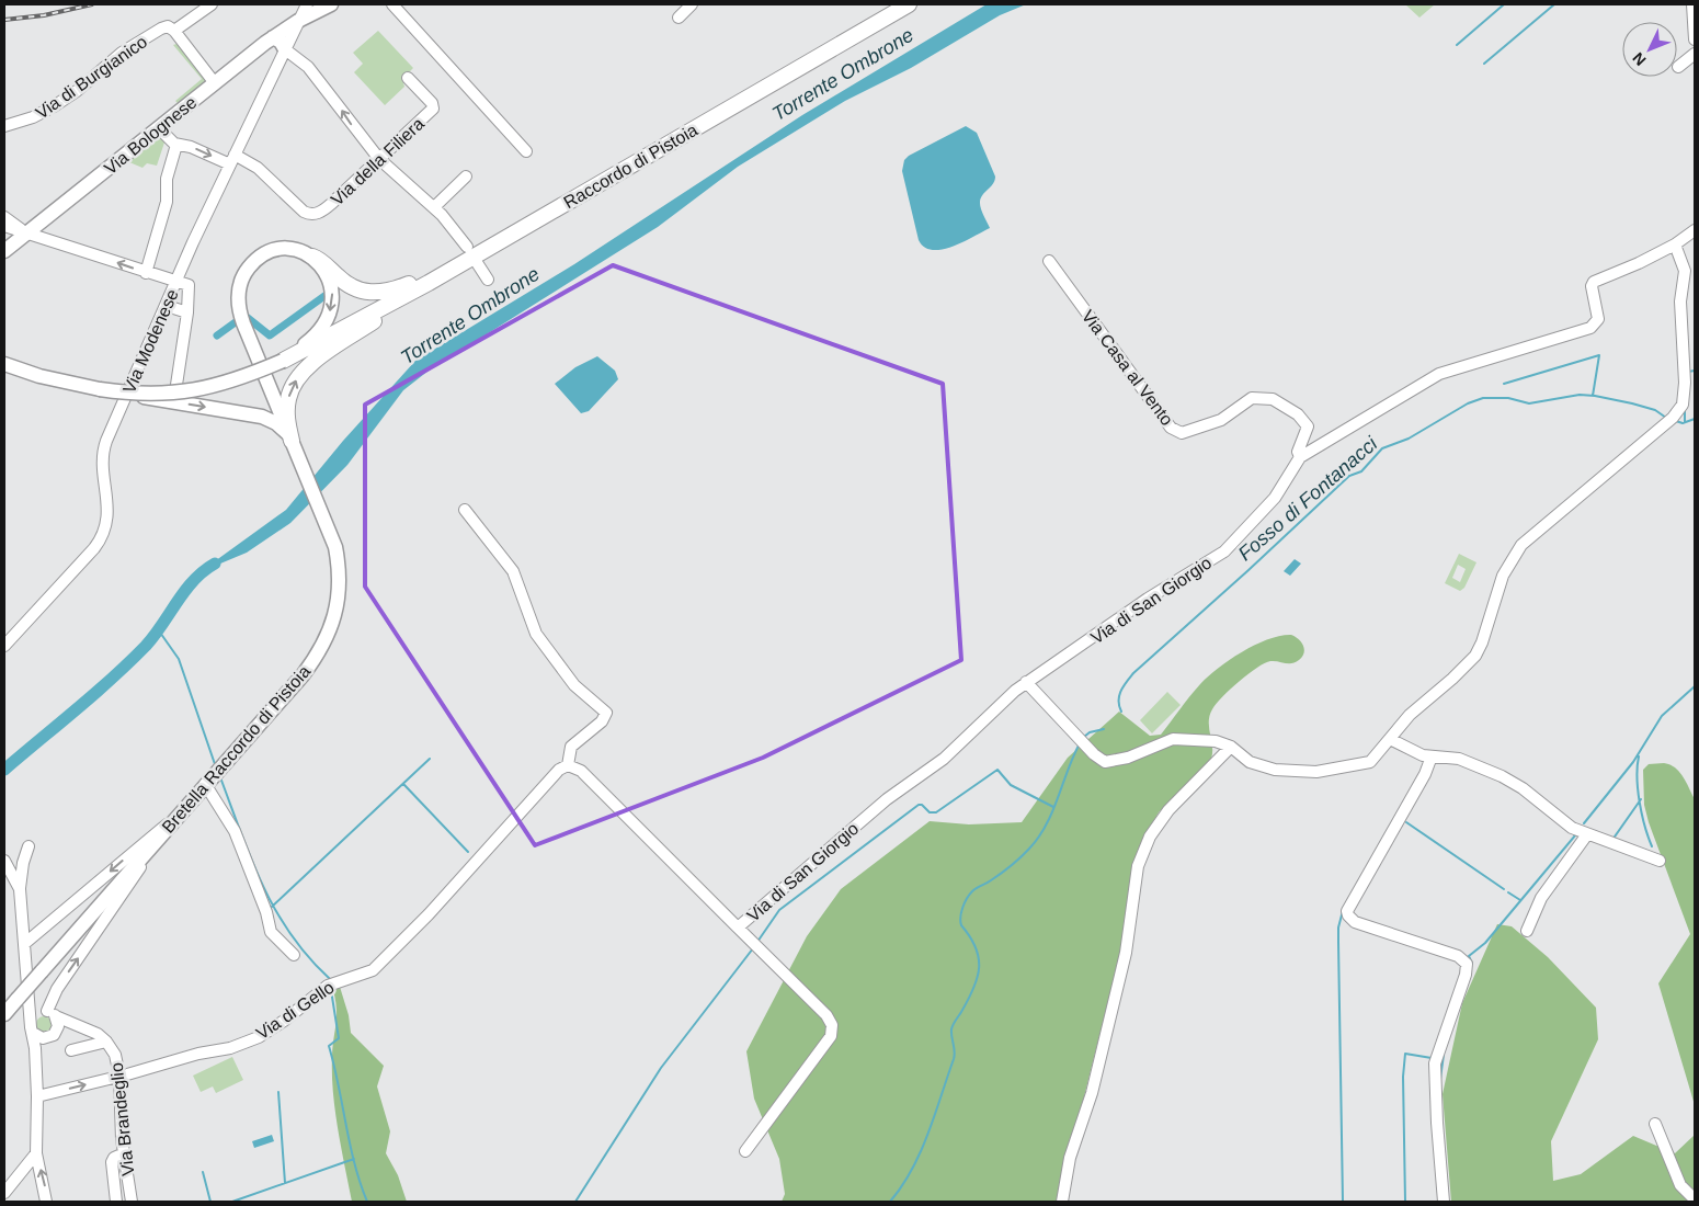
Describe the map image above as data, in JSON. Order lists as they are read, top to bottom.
{
  "streets": {
    "highway": ["Raccordo di Pistoia"],
    "main road": ["Via Bolognese", "Bretella Raccordo di Pistoia"],
    "street": [
      "Via di Burgianico",
      "Via della Filiera",
      "Via Modenese",
      "Via Casa al Vento",
      "Via di San Giorgio",
      "Via di Gello",
      "Via Brandeglio"
    ]
  },
  "crossings": [
    ["Via Bolognese", "Via Modenese"],
    ["Via della Filiera", "Via Modenese"],
    ["Via Casa al Vento", "Via di San Giorgio"],
    ["Via di San Giorgio", "Via di Gello"],
    ["Via di Gello", "Via Brandeglio"]
  ],
  "water": ["Torrente Ombrone", "Fosso di Fontanacci"],
  "north": "bottom left"
}
